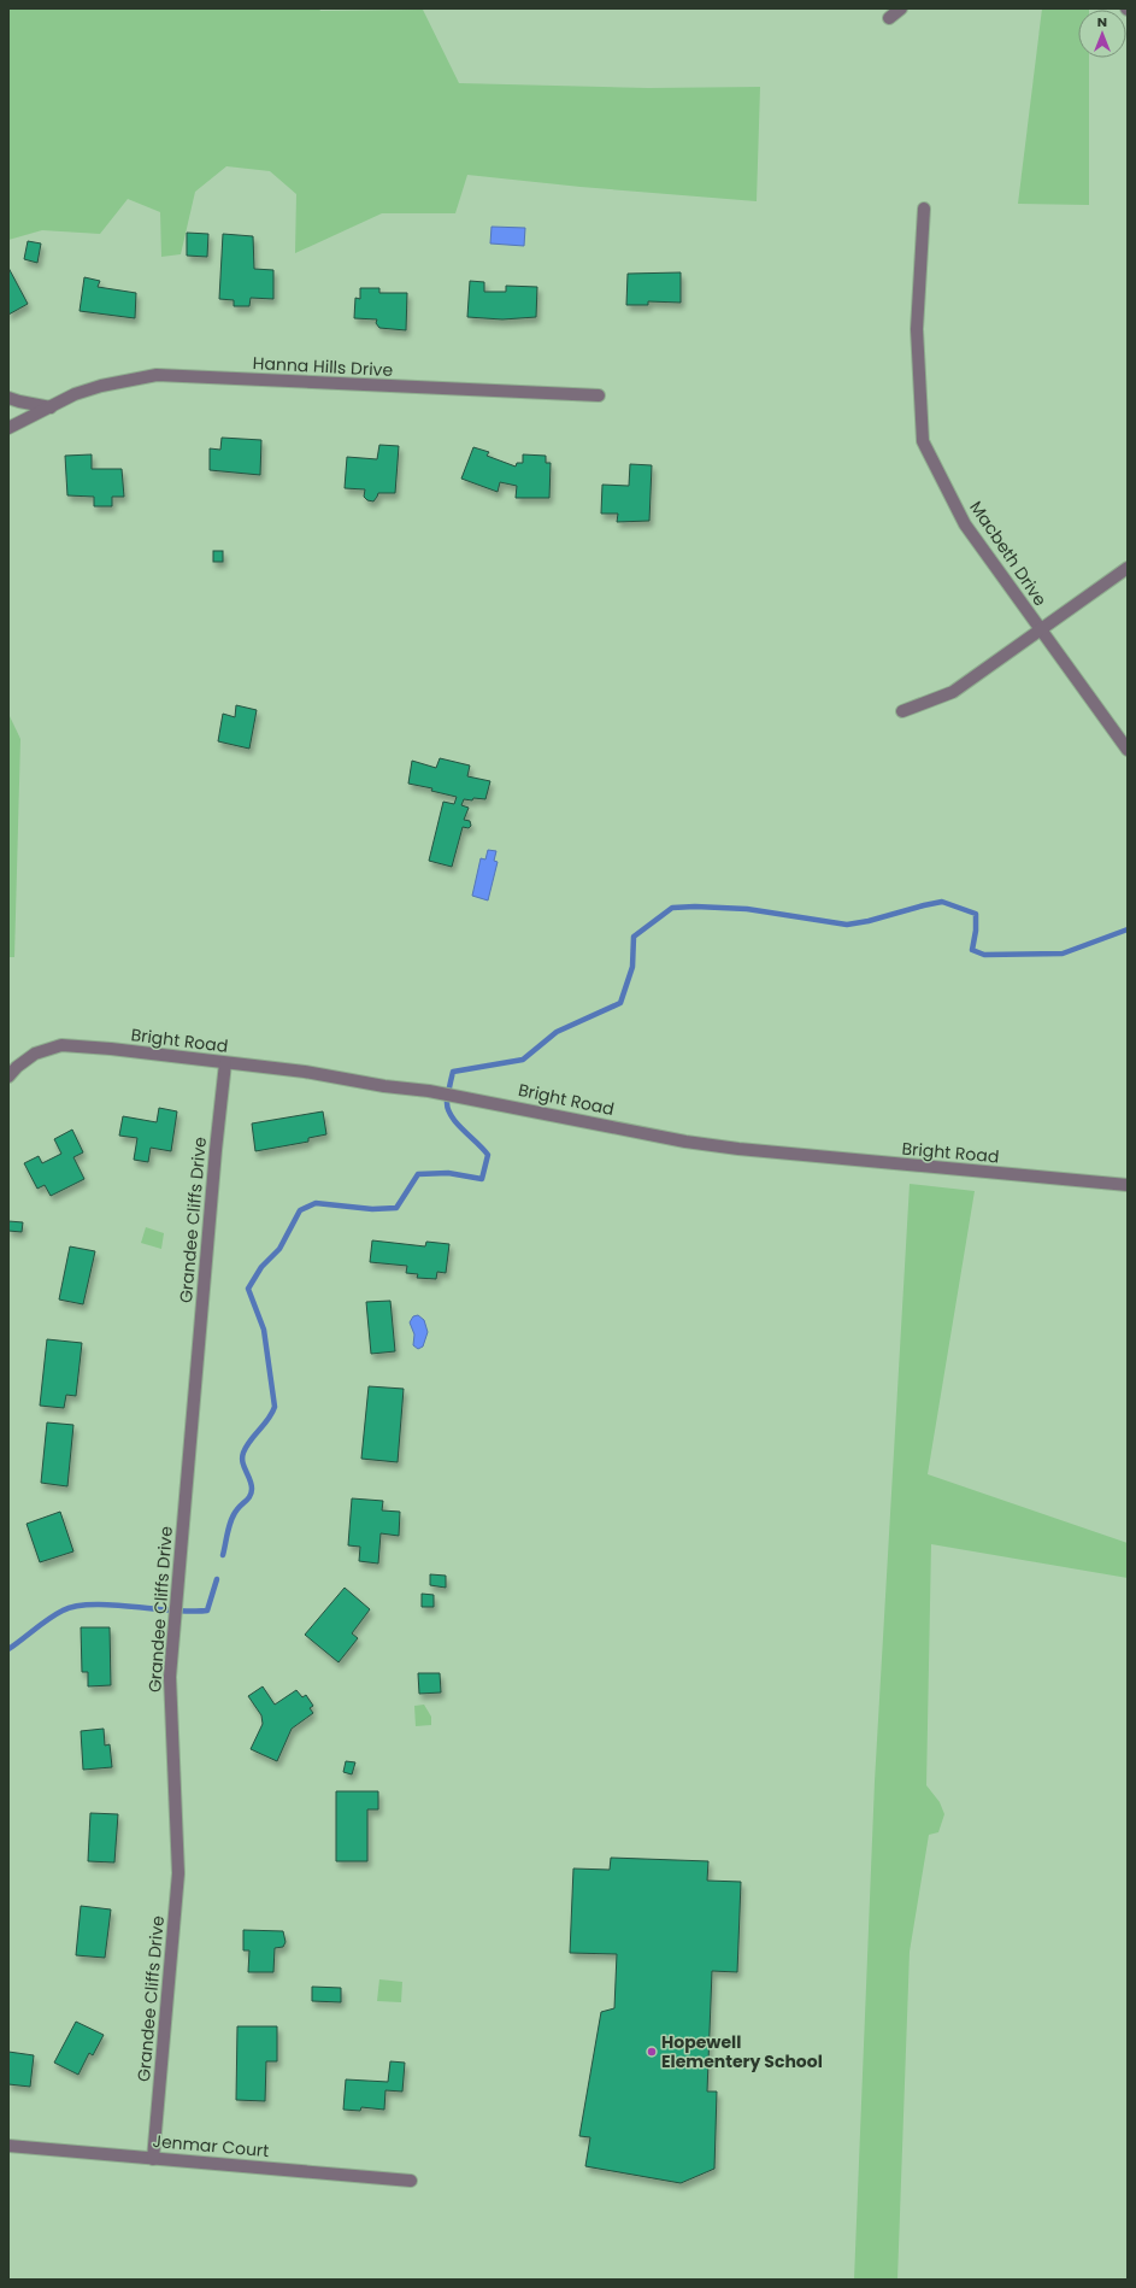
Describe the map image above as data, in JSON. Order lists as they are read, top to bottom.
{
  "streets": {
    "street": [
      "Hanna Hills Drive",
      "Macbeth Drive",
      "Bright Road",
      "Grandee Cliffs Drive",
      "Jenmar Court"
    ]
  },
  "crossings": [
    ["Bright Road", "Grandee Cliffs Drive"],
    ["Grandee Cliffs Drive", "Jenmar Court"]
  ],
  "places": ["Hopewell Elementery School"],
  "north": "top"
}
